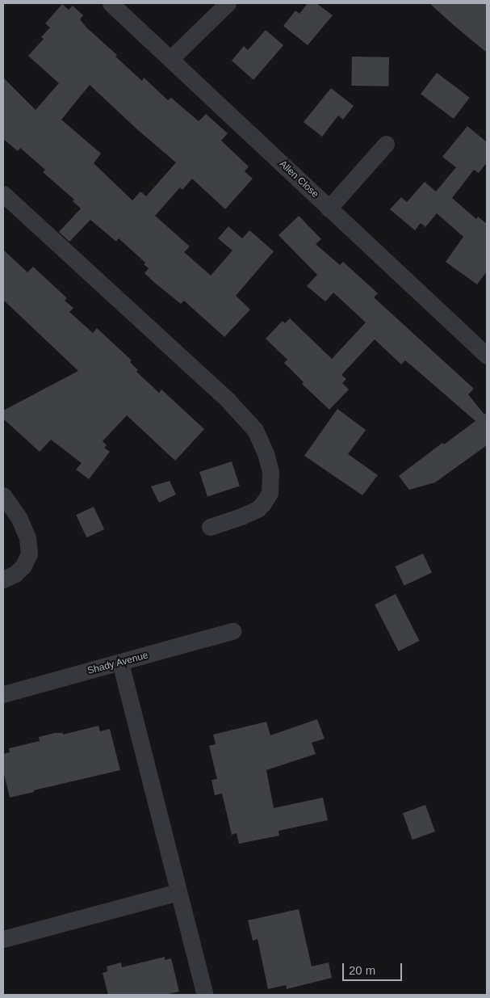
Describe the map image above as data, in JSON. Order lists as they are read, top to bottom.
{
  "streets": {
    "street": ["Allen Close", "Shady Avenue"]
  },
  "scale_bar": "20 m"
}
